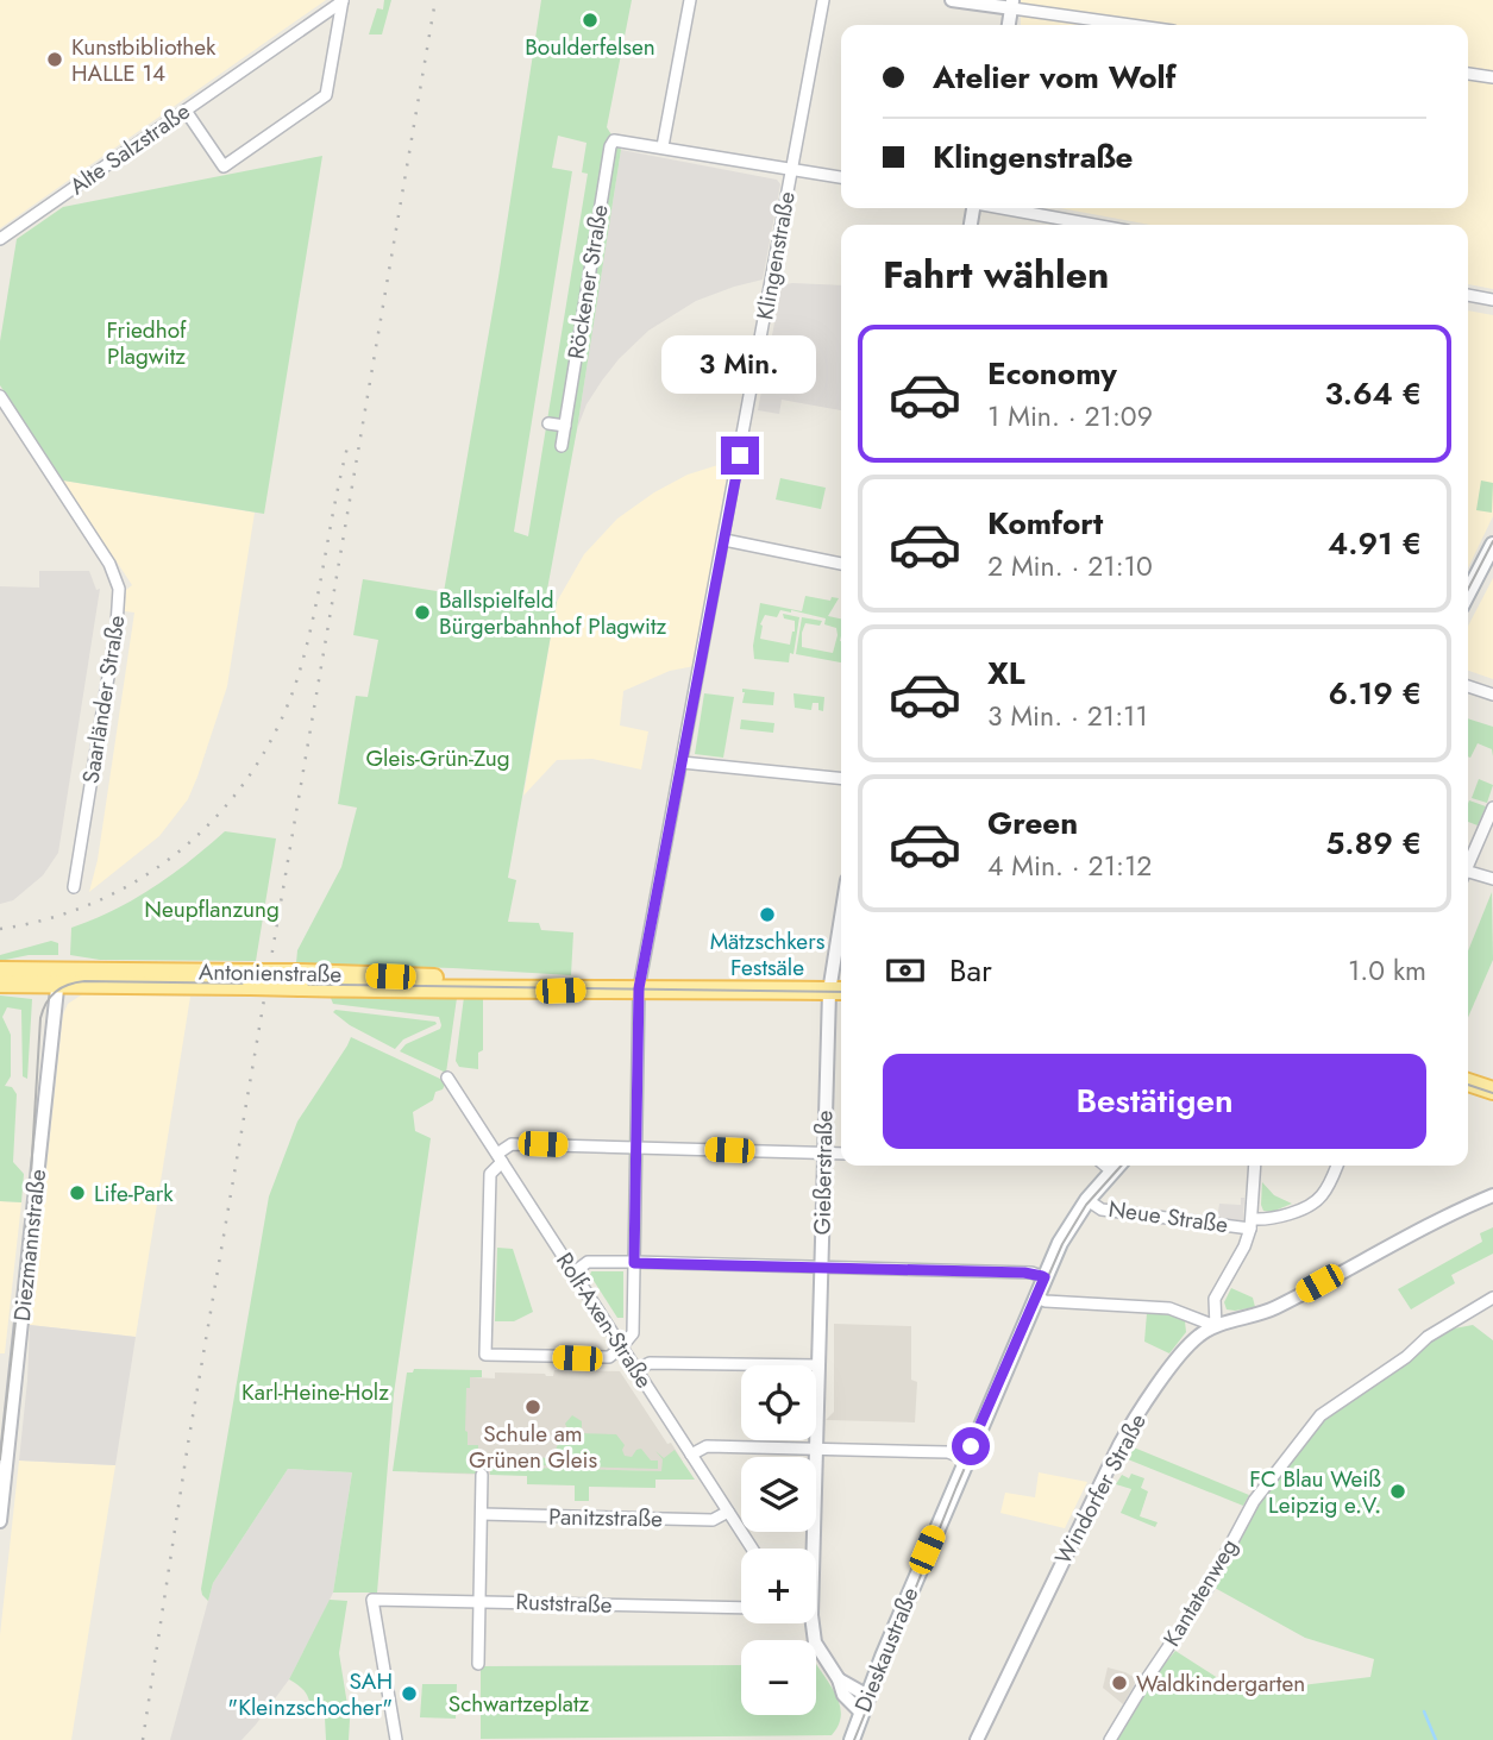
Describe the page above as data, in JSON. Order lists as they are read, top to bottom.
{
  "streets": {
    "main road": ["Antonienstraße", "Dieskaustraße"],
    "street": [
      "Alte Salzstraße",
      "Klingenstraße",
      "Röckener Straße",
      "Saarländer Straße",
      "Gießerstraße",
      "Neue Straße",
      "Diezmannstraße",
      "Rolf-Axen-Straße",
      "Windorfer Straße",
      "Panitzstraße",
      "Kantatenweg",
      "Ruststraße"
    ]
  },
  "crossings": [
    ["Klingenstraße", "Antonienstraße"],
    ["Klingenstraße", "Rolf-Axen-Straße"],
    ["Antonienstraße", "Gießerstraße"],
    ["Antonienstraße", "Diezmannstraße"],
    ["Neue Straße", "Dieskaustraße"],
    ["Rolf-Axen-Straße", "Panitzstraße"]
  ],
  "parks": [
    "Friedhof Plagwitz",
    "Gleis-Grün-Zug",
    "Neupflanzung",
    "Karl-Heine-Holz",
    "Schwartzeplatz"
  ],
  "places": [
    "Boulderfelsen",
    "Kunstbibliothek HALLE 14",
    "Ballspielfeld Bürgerbahnhof Plagwitz",
    "Mätzschkers Festsäle",
    "Life-Park",
    "Schule am Grünen Gleis",
    "FC Blau Weiß Leipzig e.V.",
    "Waldkindergarten",
    "SAH \"Kleinzschocher\""
  ],
  "page": {
    "banner": ["Atelier vom Wolf", "Klingenstraße"],
    "heading": "Fahrt wählen",
    "list": [
      {
        "name": "Economy",
        "note": "1 Min. · 21:09",
        "value": "3.64 €"
      },
      {
        "name": "Komfort",
        "note": "2 Min. · 21:10",
        "value": "4.91 €"
      },
      {
        "name": "XL",
        "note": "3 Min. · 21:11",
        "value": "6.19 €"
      },
      {
        "name": "Green",
        "note": "4 Min. · 21:12",
        "value": "5.89 €"
      }
    ],
    "bubble": "3 Min.",
    "pay": ["Bar", "1.0 km"],
    "buttons": "Bestätigen",
    "map_buttons": ["+", "−"]
  }
}
